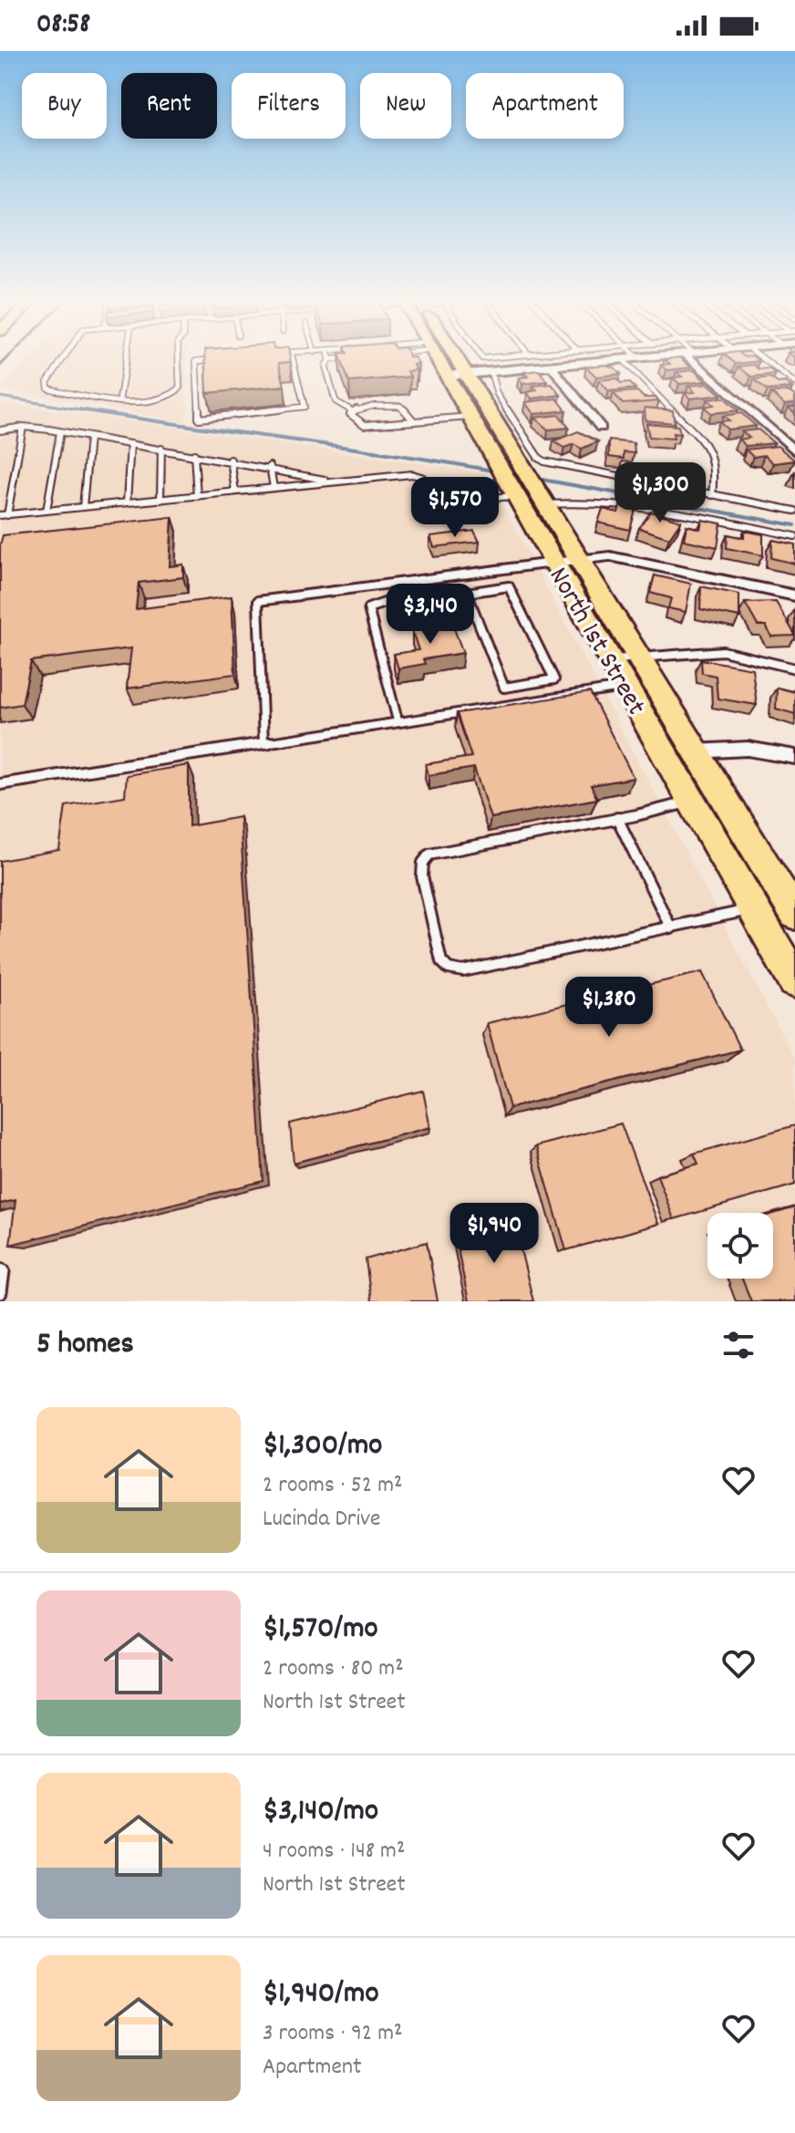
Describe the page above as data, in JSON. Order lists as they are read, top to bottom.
{
  "streets": {
    "main road": ["North 1st Street"]
  },
  "page": {
    "status": "08:58",
    "chip": [
      "Buy",
      "Rent",
      "Filters",
      "New",
      "Apartment"
    ],
    "price": [
      "$1,300",
      "$1,570",
      "$3,140",
      "$1,380",
      "$1,940"
    ],
    "heading": "5 homes",
    "list": [
      {
        "name": "$1,300/mo",
        "note": "2 rooms · 52 m² · Lucinda Drive"
      },
      {
        "name": "$1,570/mo",
        "note": "2 rooms · 80 m² · North 1st Street"
      },
      {
        "name": "$3,140/mo",
        "note": "4 rooms · 148 m² · North 1st Street"
      },
      {
        "name": "$1,940/mo",
        "note": "3 rooms · 92 m² · Apartment"
      }
    ]
  }
}
